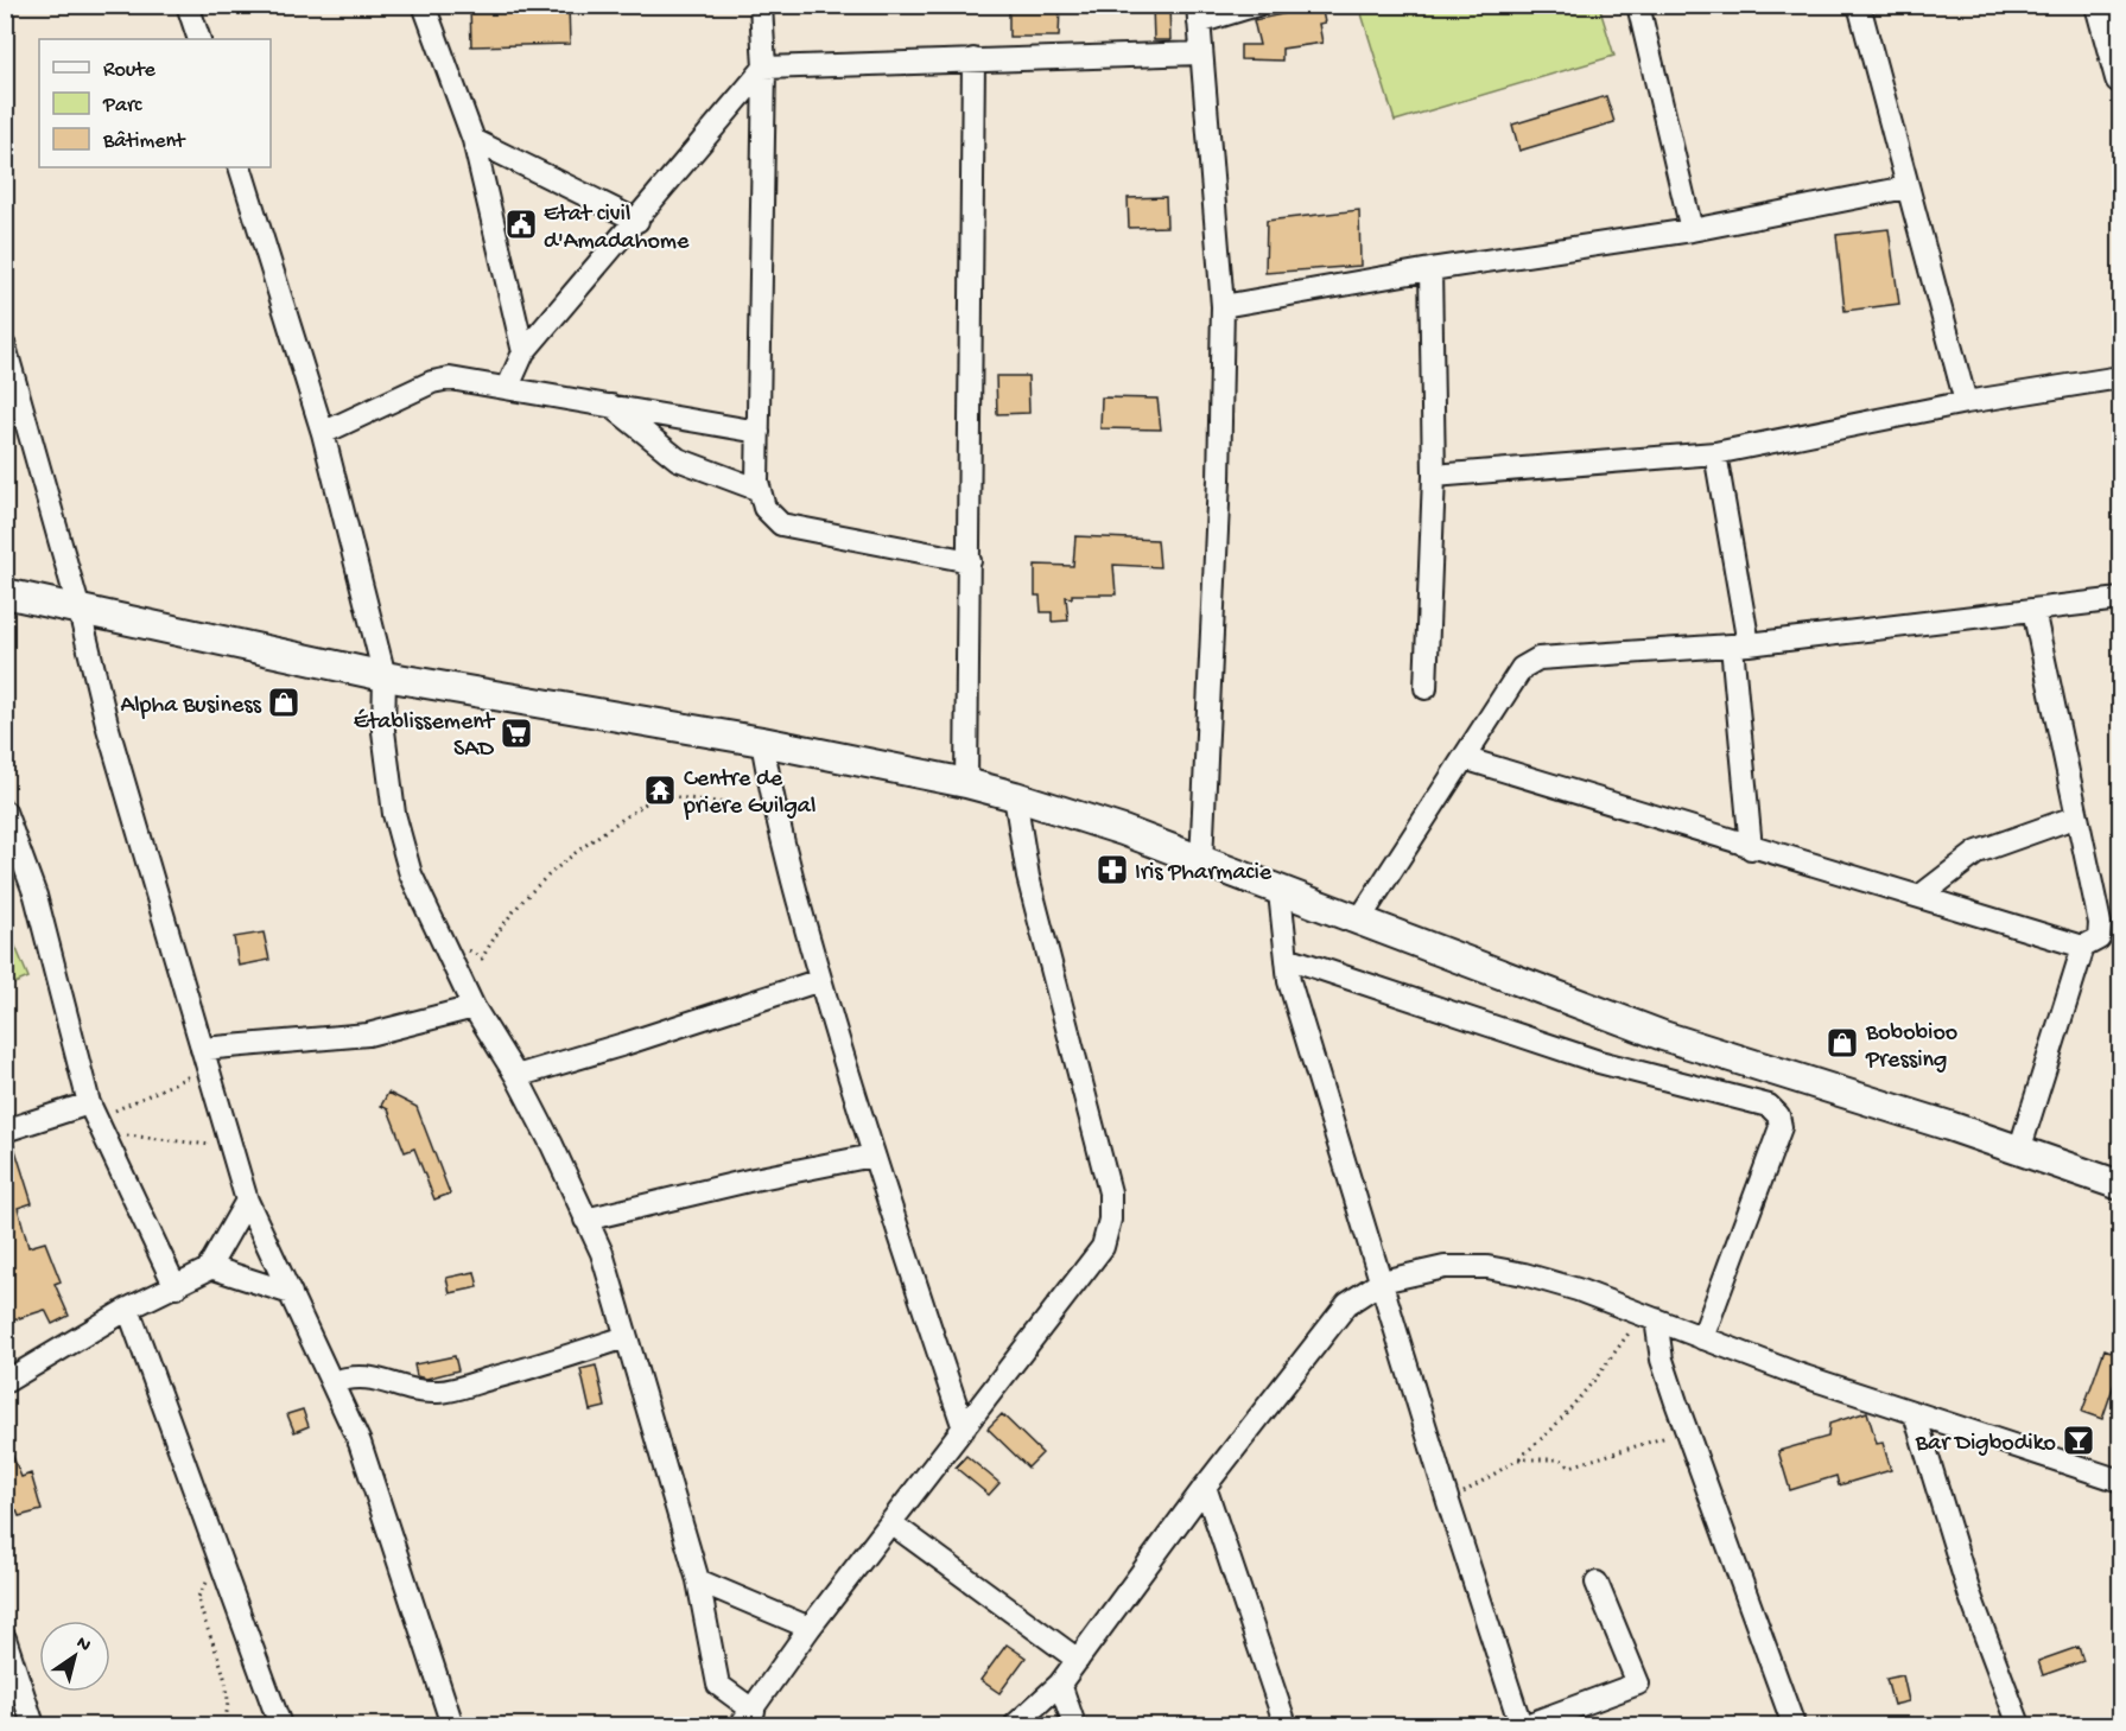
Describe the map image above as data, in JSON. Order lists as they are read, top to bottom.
{
  "places": {
    "public building": ["Etat civil d'Amadahome"],
    "shop": ["Alpha Business", "Bobobioo Pressing"],
    "supermarket": ["Établissement SAD"],
    "temple": ["Centre de priere Guilgal"],
    "pharmacy": ["Iris Pharmacie"],
    "bar": ["Bar Digbodiko"]
  },
  "legend": ["Route", "Parc", "Bâtiment"],
  "north": "top right"
}
